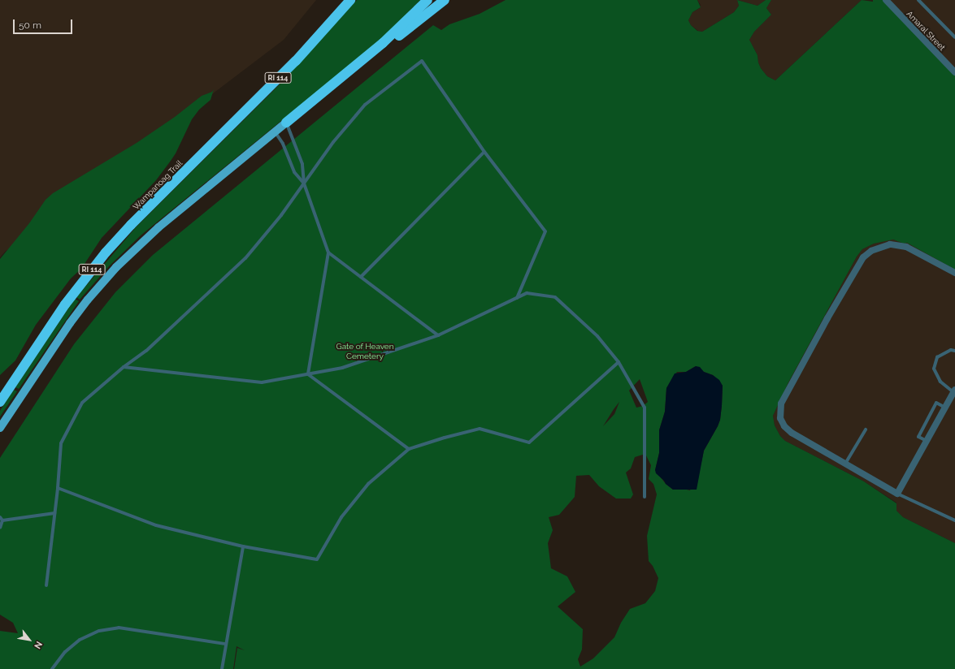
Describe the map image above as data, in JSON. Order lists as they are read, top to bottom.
{
  "streets": {
    "highway": ["RI 114", "Wampanoag Trail"],
    "street": ["Amaral Street"]
  },
  "parks": ["Gate of Heaven Cemetery"],
  "scale_bar": "50 m",
  "north": "bottom right"
}
